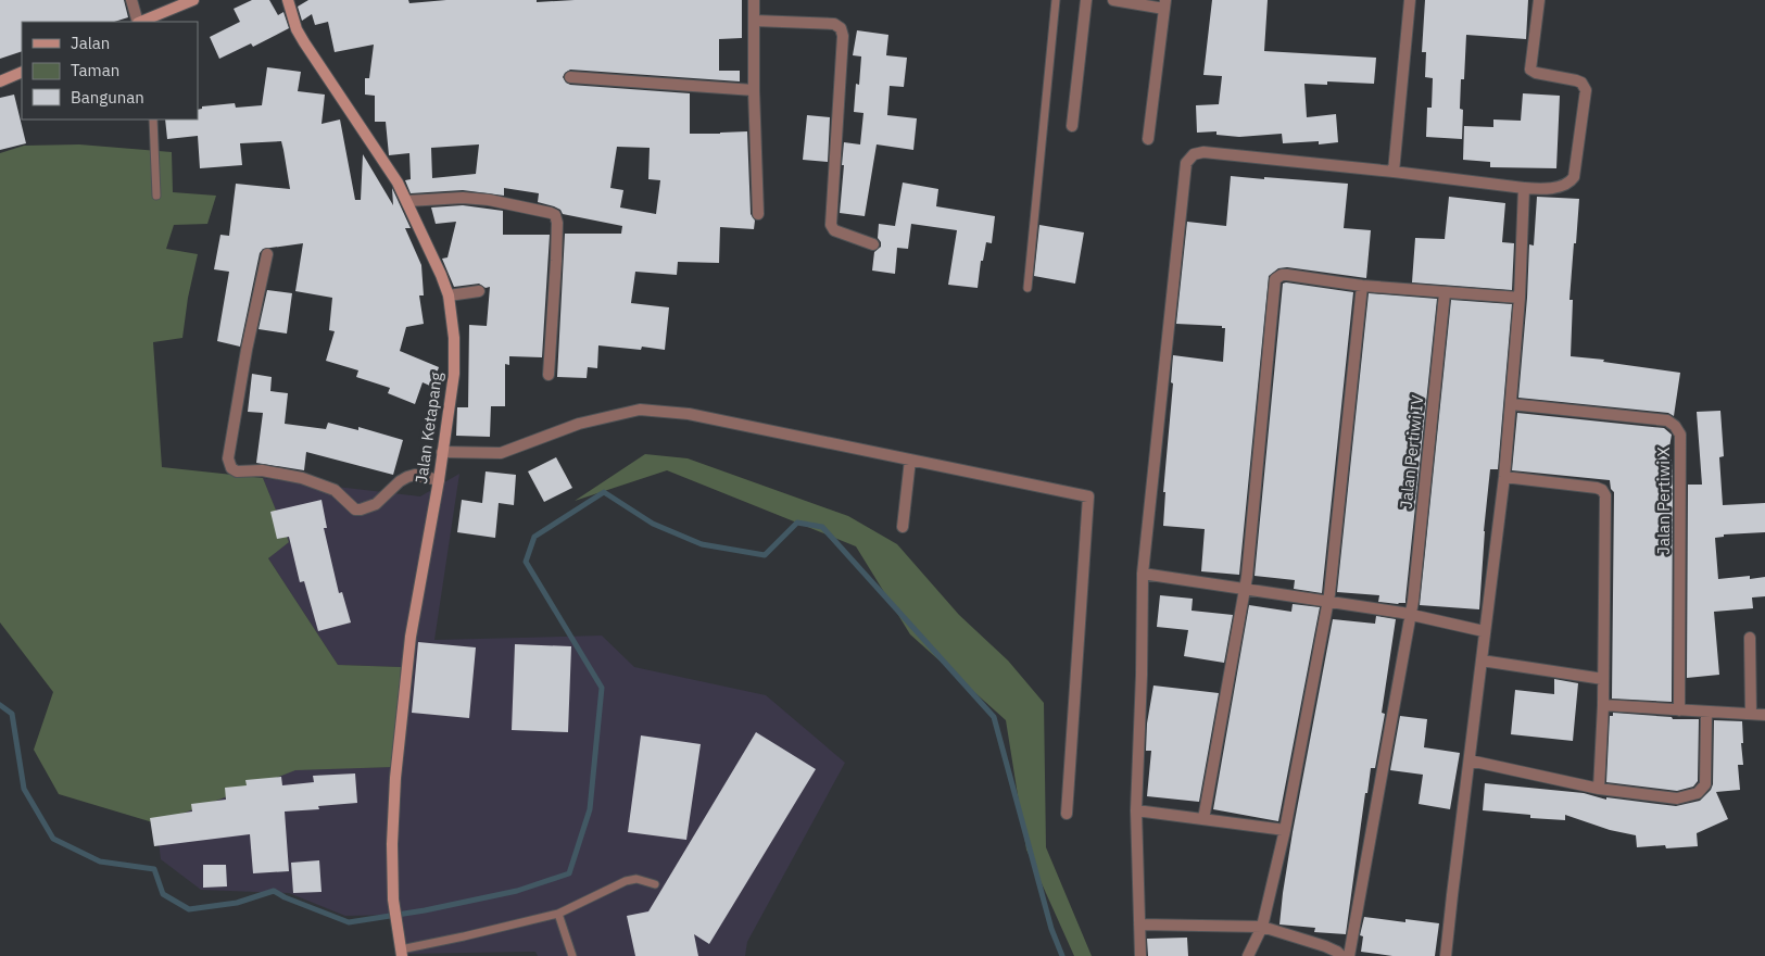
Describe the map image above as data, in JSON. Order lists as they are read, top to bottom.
{
  "streets": {
    "street": ["Jalan Ketapang", "Jalan Pertiwi IV", "Jalan Pertiwi X"]
  },
  "legend": ["Jalan", "Taman", "Bangunan"]
}
